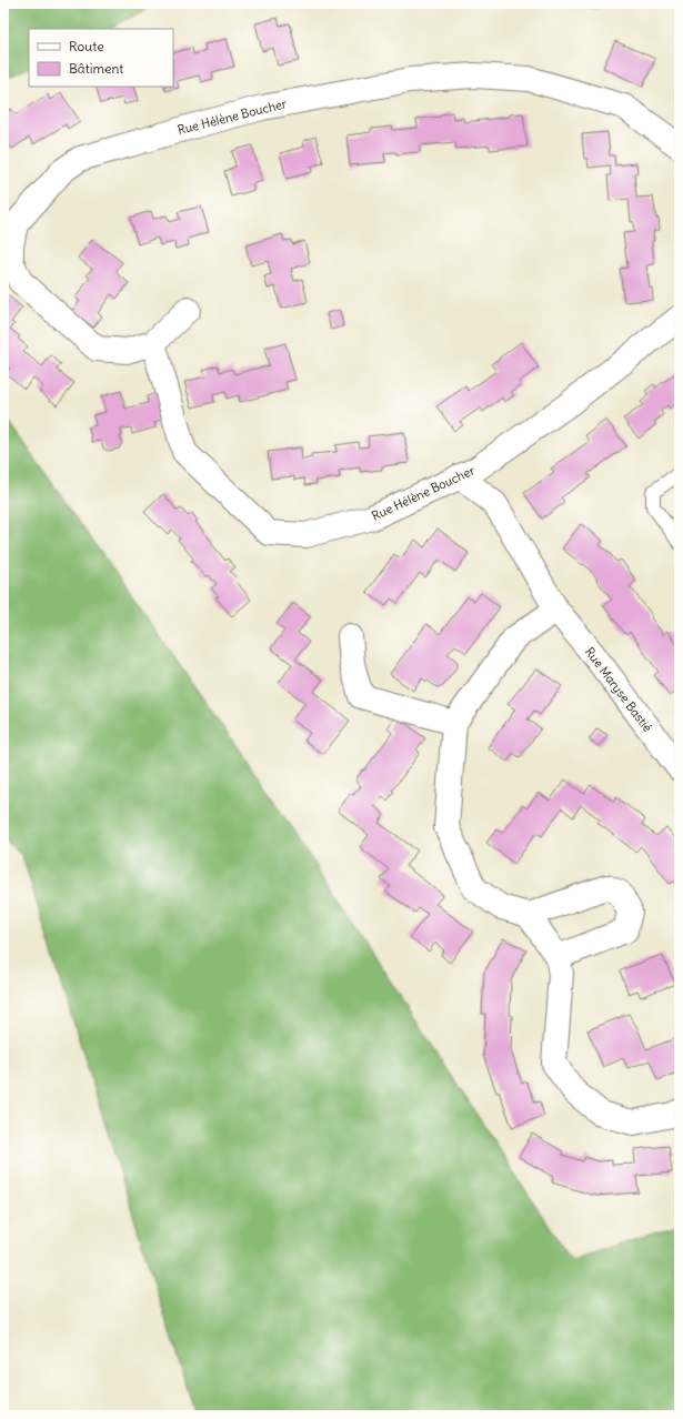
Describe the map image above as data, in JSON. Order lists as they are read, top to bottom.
{
  "streets": {
    "street": ["Rue Hélène Boucher", "Rue Maryse Bastié"]
  },
  "crossings": [
    ["Rue Hélène Boucher", "Rue Maryse Bastié"]
  ],
  "legend": ["Route", "Bâtiment"]
}
